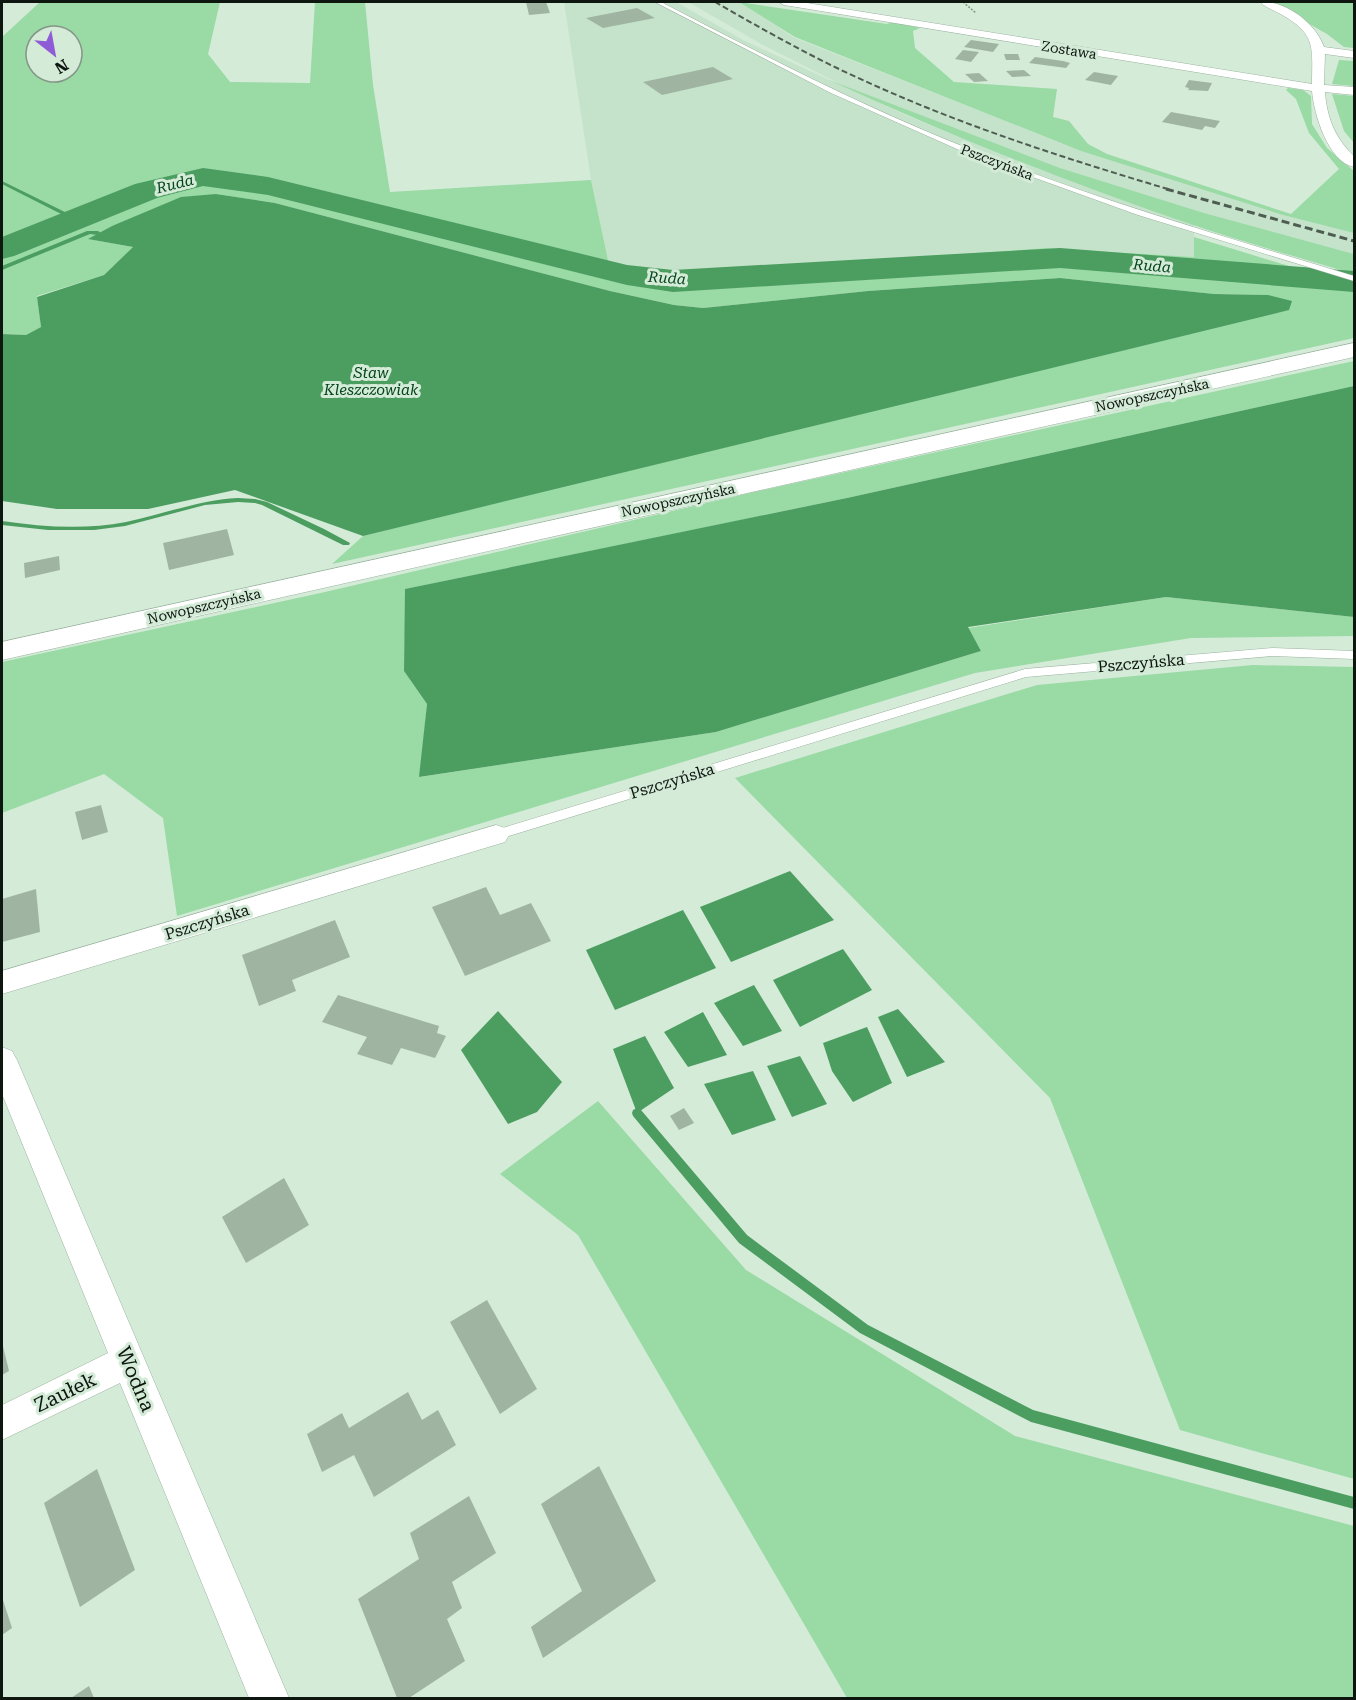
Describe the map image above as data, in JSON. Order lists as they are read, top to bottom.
{
  "streets": {
    "main road": ["Nowopszczyńska"],
    "street": [
      "Zostawa",
      "Pszczyńska",
      "Wodna",
      "Zaułek"
    ]
  },
  "crossings": [
    ["Wodna", "Zaułek"]
  ],
  "water": ["Ruda", "Staw Kleszczowiak"],
  "north": "bottom right"
}
